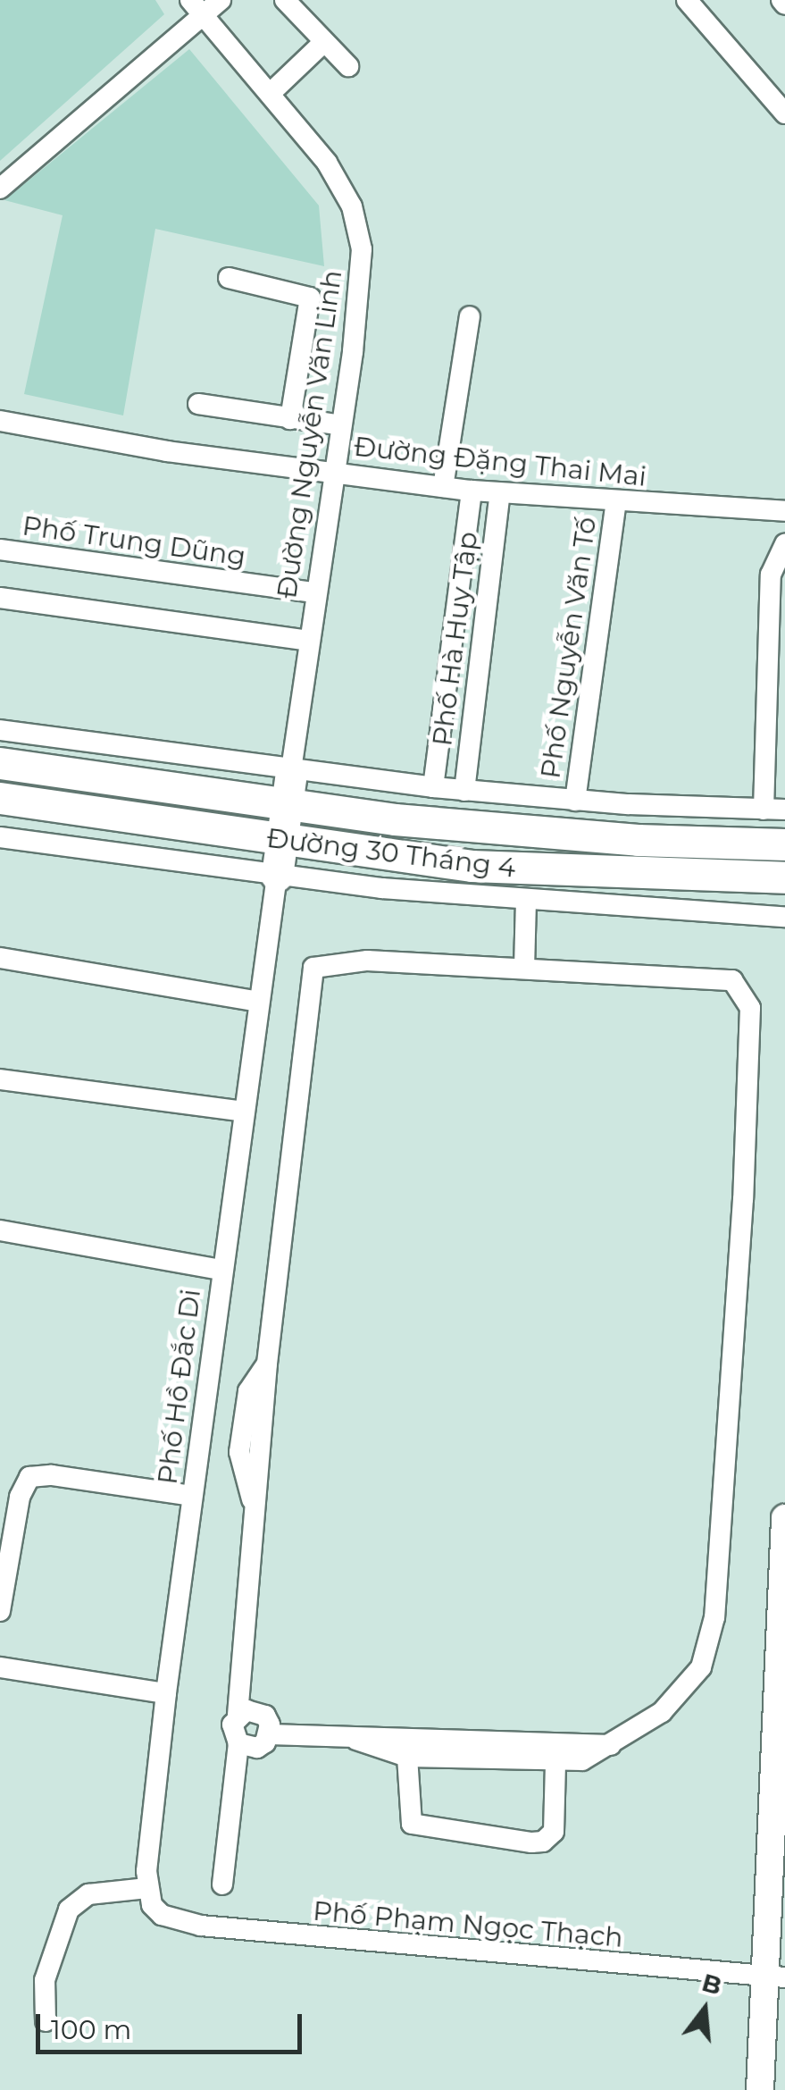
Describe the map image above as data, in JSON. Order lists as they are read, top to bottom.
{
  "streets": {
    "highway": ["Đường 30 Tháng 4"],
    "street": [
      "Đường Nguyễn Văn Linh",
      "Đường Đặng Thai Mai",
      "Phố Trung Dũng",
      "Phố Hà Huy Tập",
      "Phố Nguyễn Văn Tố",
      "Phố Hồ Đắc Di",
      "Phố Phạm Ngọc Thạch"
    ]
  },
  "crossings": [
    ["Đường Nguyễn Văn Linh", "Đường Đặng Thai Mai"],
    ["Đường Nguyễn Văn Linh", "Phố Trung Dũng"],
    ["Đường Đặng Thai Mai", "Phố Hà Huy Tập"],
    ["Đường Đặng Thai Mai", "Phố Nguyễn Văn Tố"],
    ["Đường 30 Tháng 4", "Phố Hồ Đắc Di"],
    ["Phố Hồ Đắc Di", "Phố Phạm Ngọc Thạch"]
  ],
  "scale_bar": "100 m",
  "north": "top"
}
